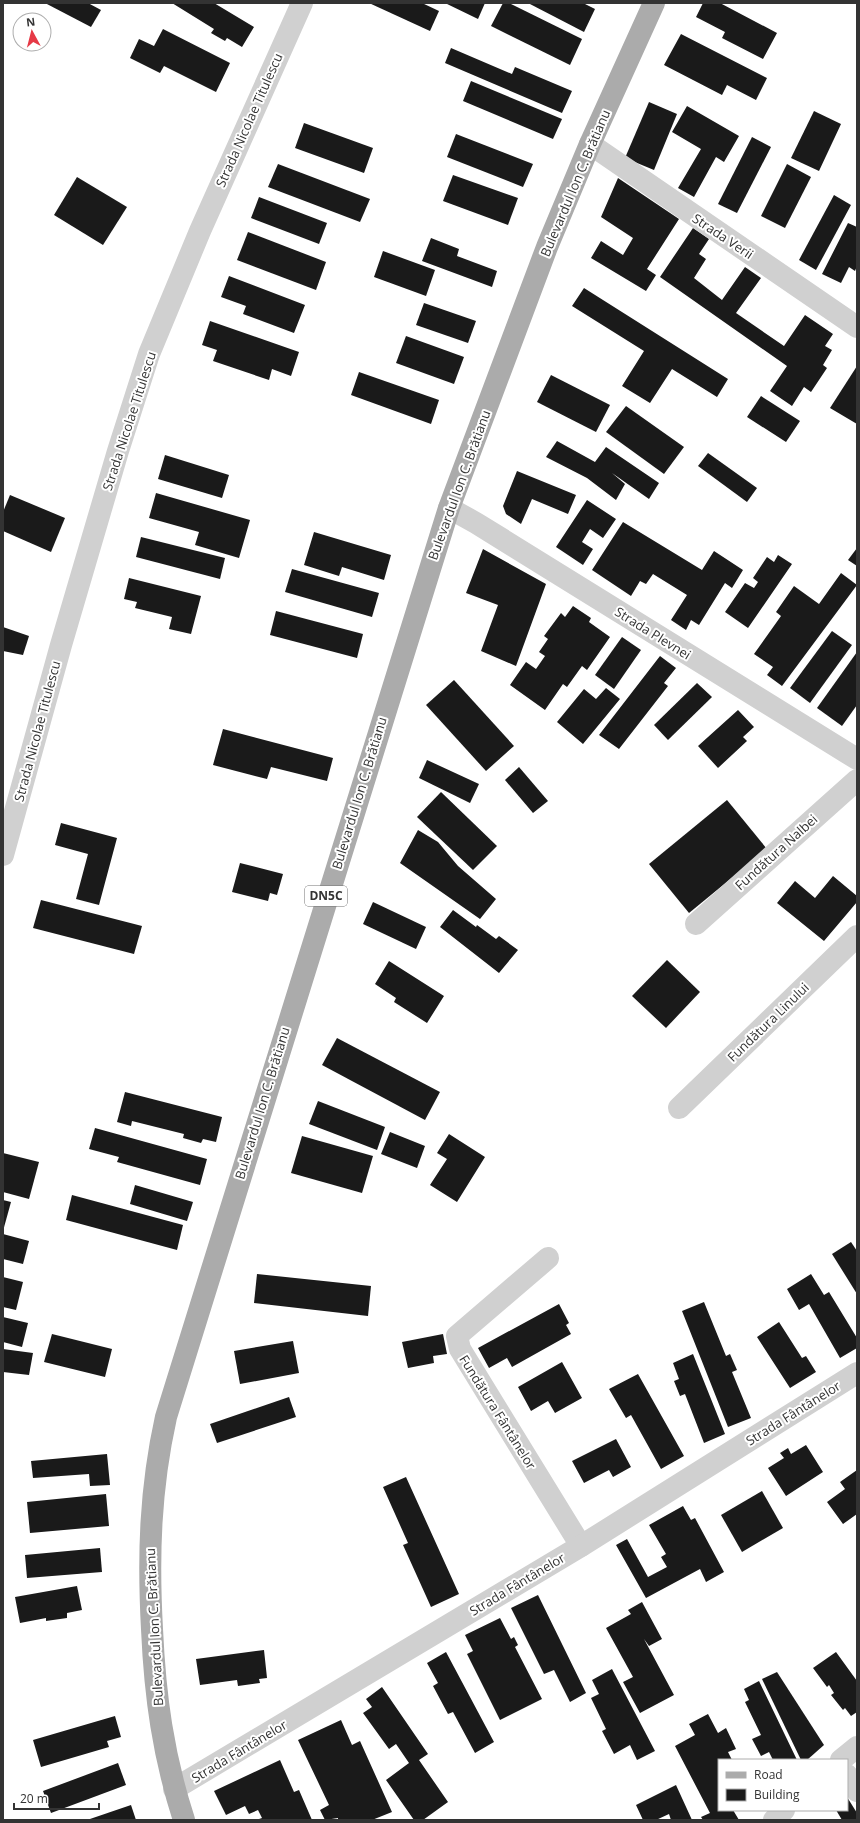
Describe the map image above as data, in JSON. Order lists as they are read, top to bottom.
{
  "streets": {
    "main road": ["Bulevardul Ion C. Brătianu", "DN5C"],
    "street": [
      "Strada Nicolae Titulescu",
      "Strada Verii",
      "Strada Plevnei",
      "Fundătura Nalbei",
      "Fundătura Linului",
      "Fundătura Fântânelor",
      "Strada Fântânelor"
    ]
  },
  "crossings": [
    ["Bulevardul Ion C. Brătianu", "Strada Verii"],
    ["Bulevardul Ion C. Brătianu", "Strada Plevnei"],
    ["Bulevardul Ion C. Brătianu", "Strada Fântânelor"],
    ["Fundătura Fântânelor", "Strada Fântânelor"]
  ],
  "legend": ["Road", "Building"],
  "scale_bar": "20 m",
  "north": "top"
}
